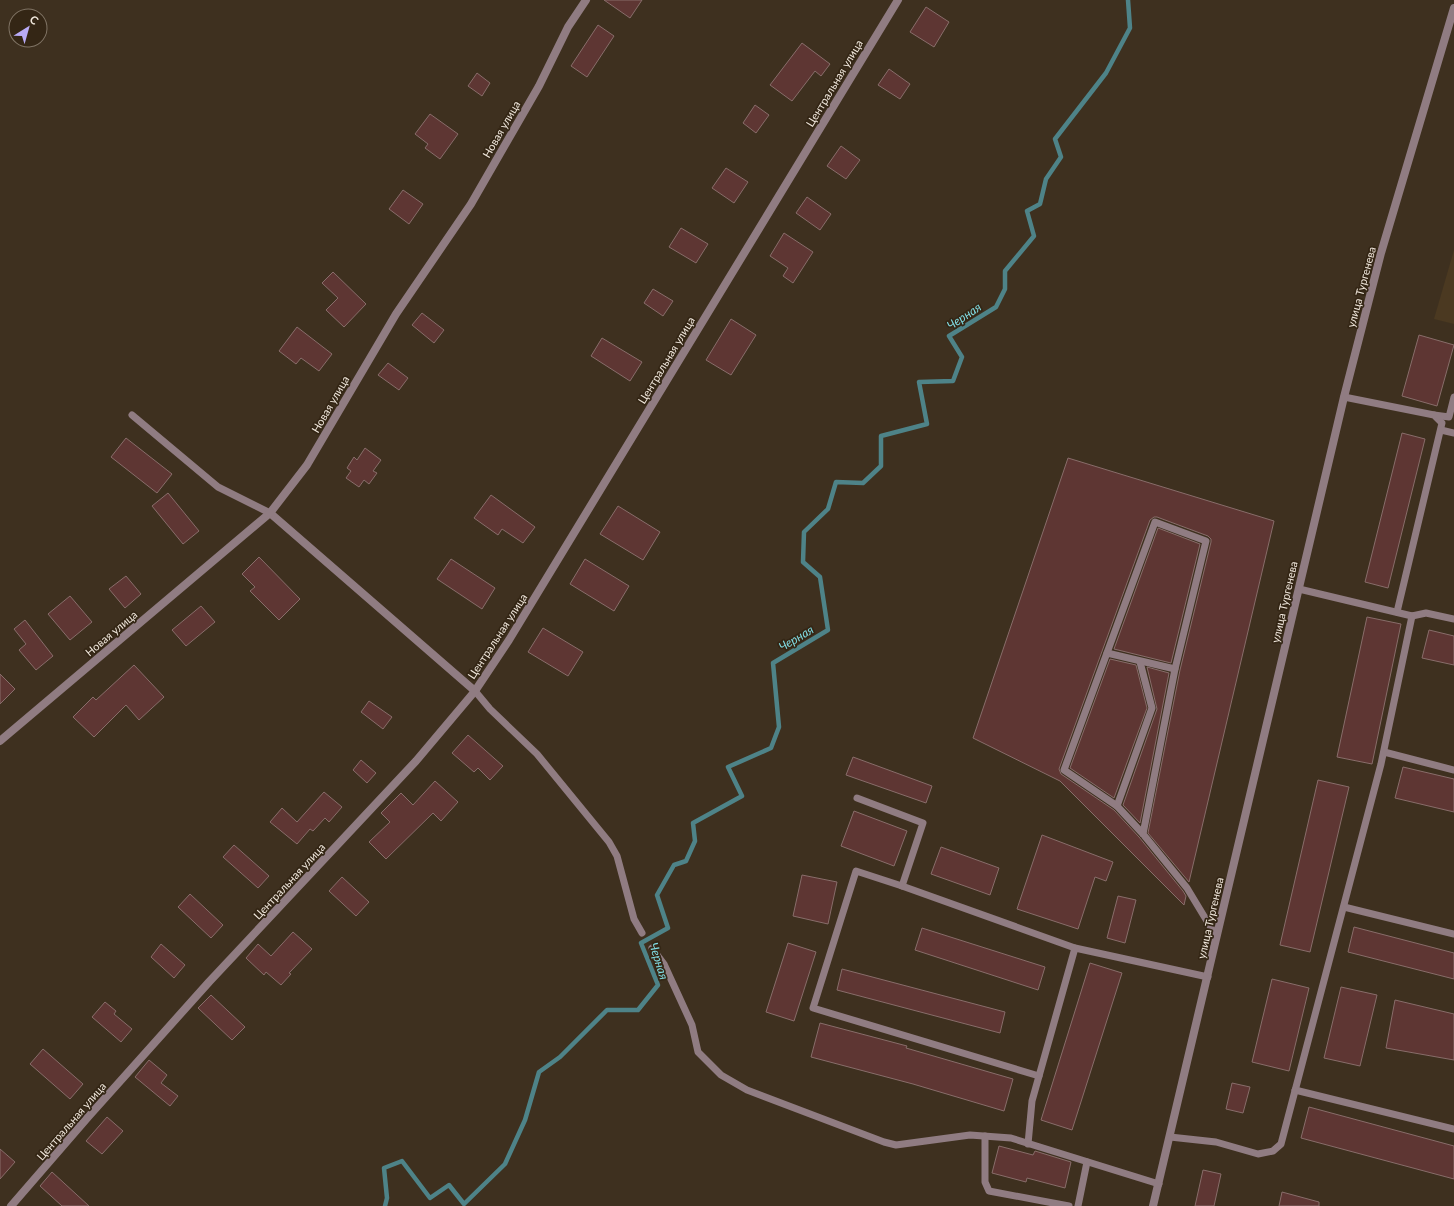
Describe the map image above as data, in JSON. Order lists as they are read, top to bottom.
{
  "streets": {
    "street": ["Центральная улица", "Новая улица", "улица Тургенева"]
  },
  "water": ["Черная"],
  "north": "top right"
}
